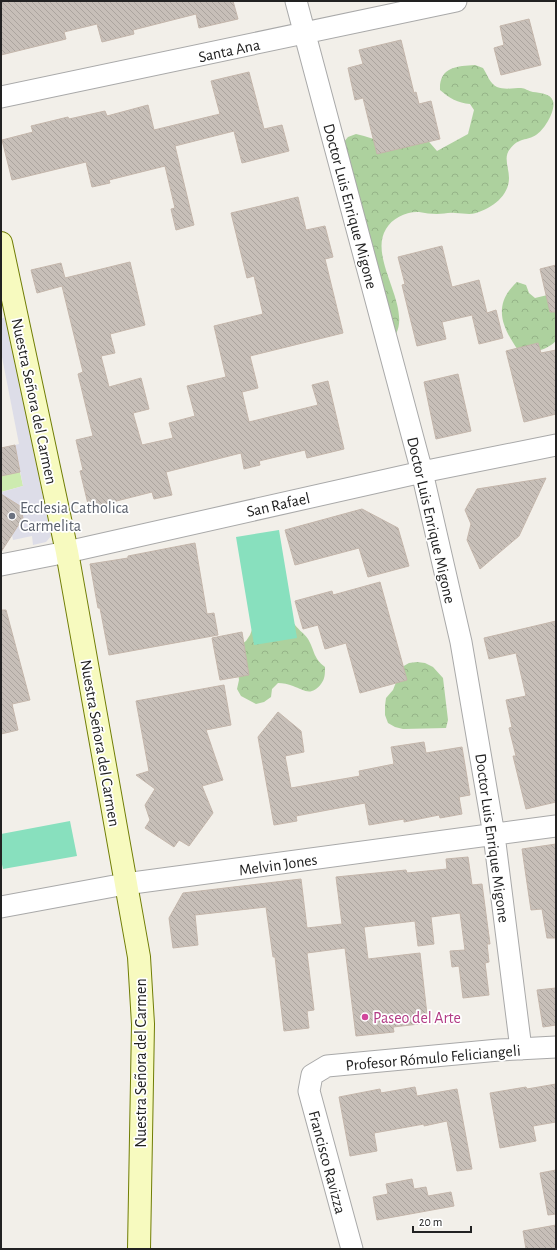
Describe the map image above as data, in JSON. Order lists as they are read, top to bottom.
{
  "streets": {
    "street": [
      "Santa Ana",
      "Doctor Luis Enrique Migone",
      "Nuestra Señora del Carmen",
      "San Rafael",
      "Melvin Jones",
      "Profesor Rómulo Feliciangeli",
      "Francisco Ravizza"
    ]
  },
  "crossings": [
    ["Santa Ana", "Doctor Luis Enrique Migone"],
    ["Doctor Luis Enrique Migone", "San Rafael"],
    ["Doctor Luis Enrique Migone", "Melvin Jones"],
    ["Doctor Luis Enrique Migone", "Profesor Rómulo Feliciangeli"],
    ["Nuestra Señora del Carmen", "San Rafael"],
    ["Nuestra Señora del Carmen", "Melvin Jones"],
    ["Profesor Rómulo Feliciangeli", "Francisco Ravizza"]
  ],
  "places": ["Ecclesia Catholica Carmelita", "Paseo del Arte"],
  "scale_bar": "20 m"
}
